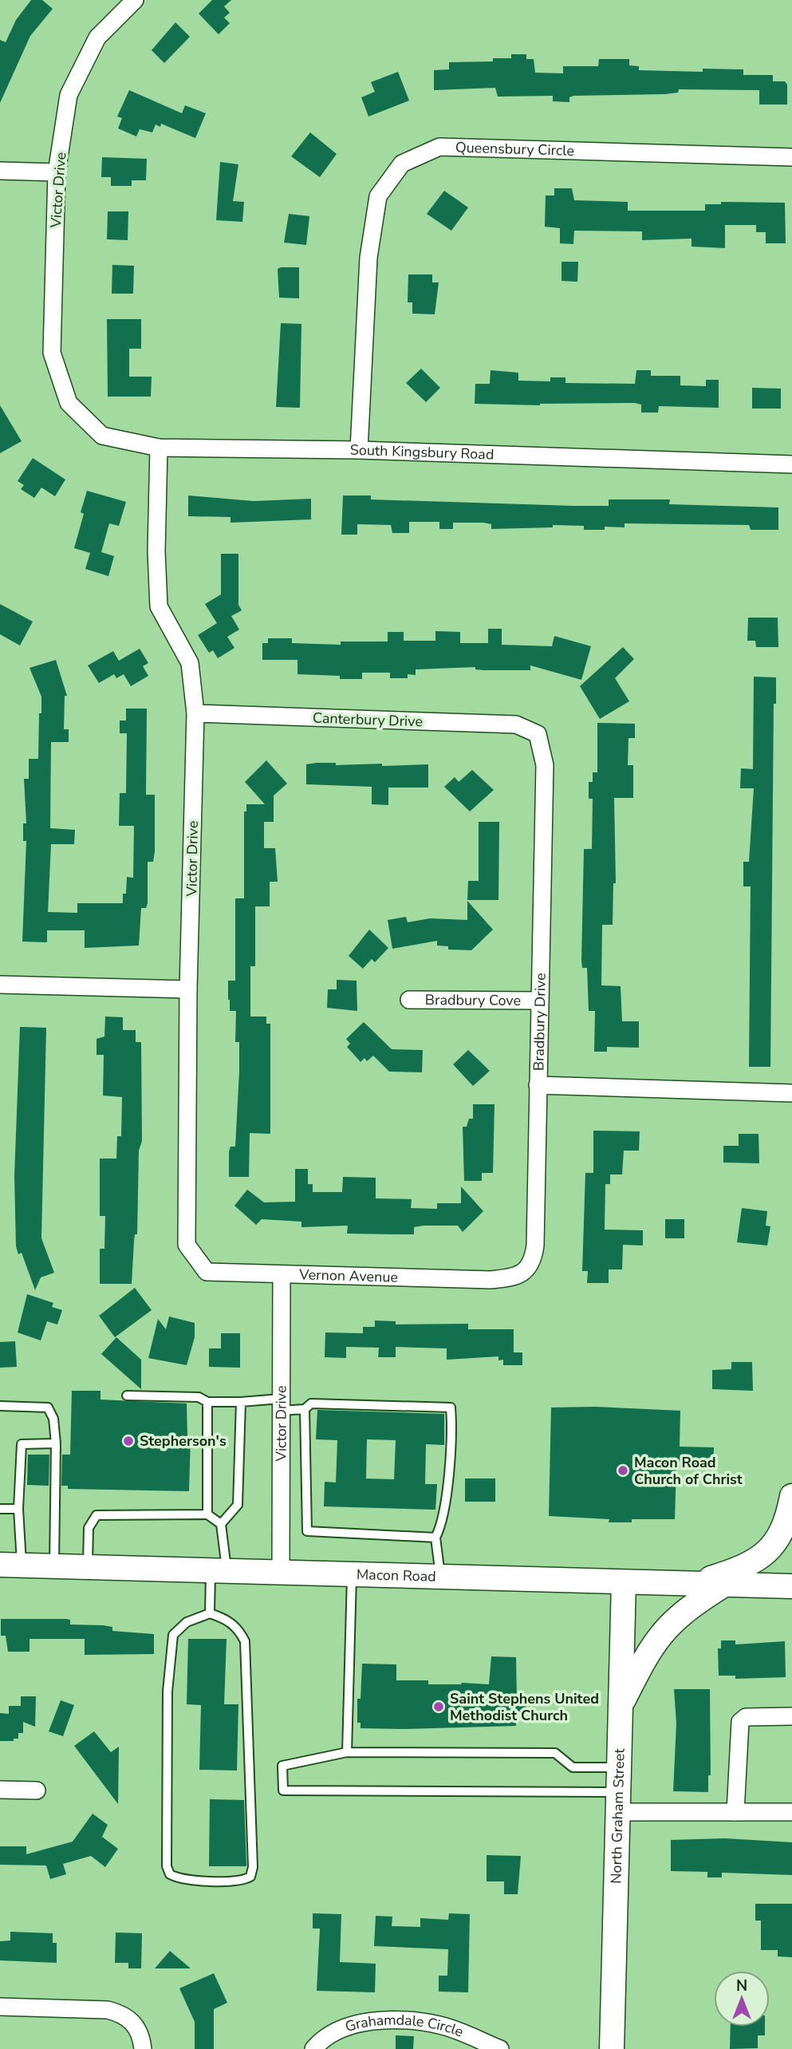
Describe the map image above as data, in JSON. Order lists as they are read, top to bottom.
{
  "streets": {
    "main road": ["Macon Road", "North Graham Street"],
    "street": [
      "Queensbury Circle",
      "Victor Drive",
      "South Kingsbury Road",
      "Canterbury Drive",
      "Bradbury Cove",
      "Bradbury Drive",
      "Vernon Avenue",
      "Grahamdale Circle"
    ]
  },
  "crossings": [
    ["Queensbury Circle", "South Kingsbury Road"],
    ["Victor Drive", "South Kingsbury Road"],
    ["Victor Drive", "Canterbury Drive"],
    ["Victor Drive", "Vernon Avenue"],
    ["Victor Drive", "Macon Road"],
    ["Canterbury Drive", "Bradbury Drive"],
    ["Bradbury Cove", "Bradbury Drive"],
    ["Bradbury Drive", "Vernon Avenue"],
    ["Macon Road", "North Graham Street"]
  ],
  "places": ["Stepherson's", "Macon Road Church of Christ", "Saint Stephens United Methodist Church"],
  "north": "top"
}
